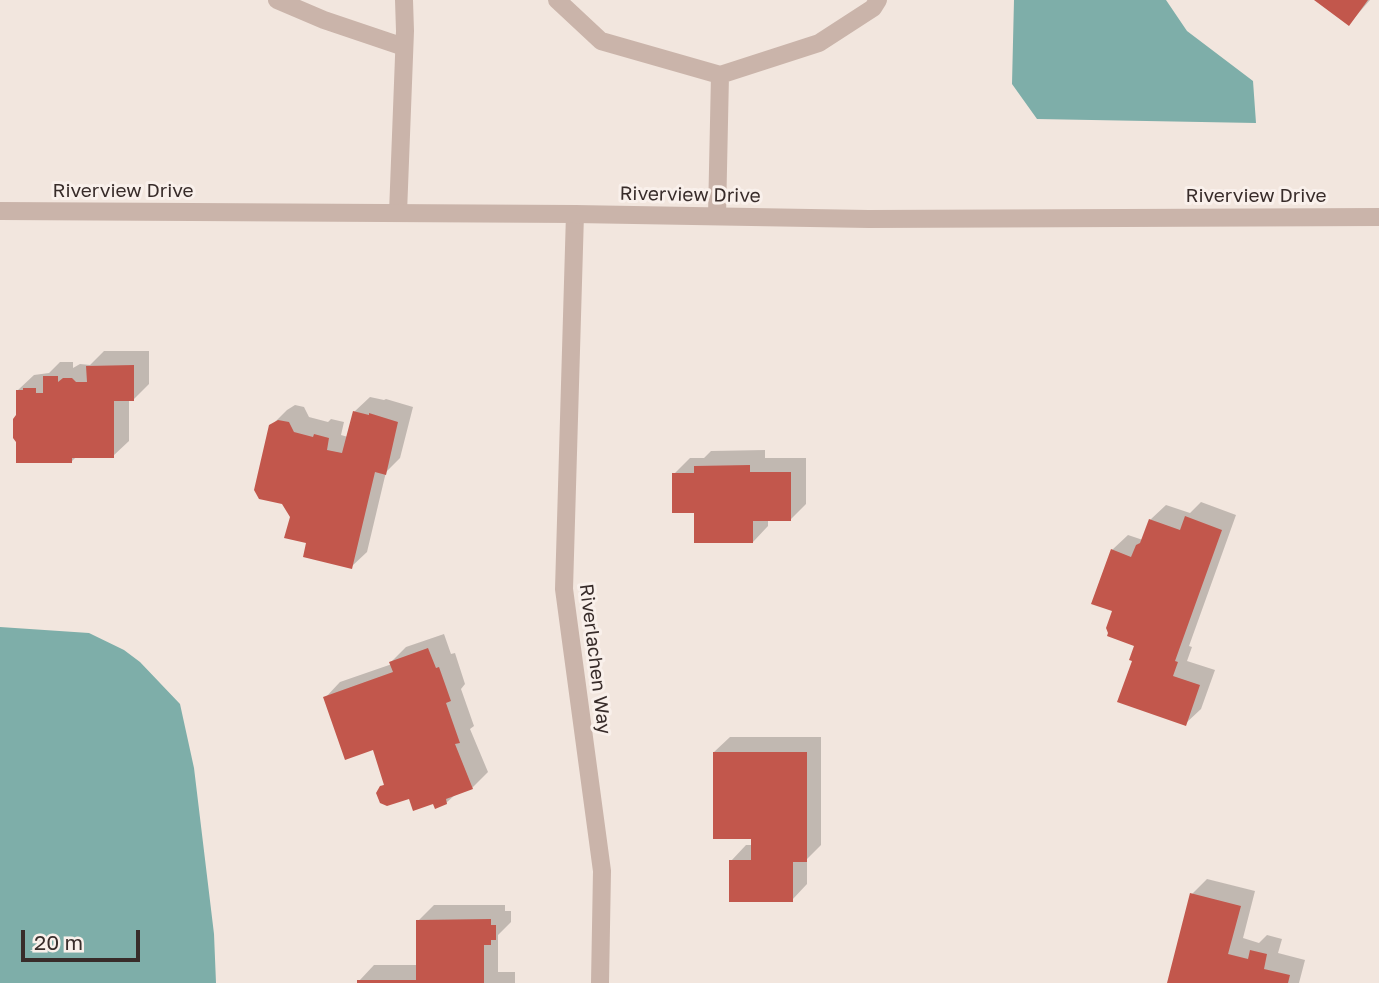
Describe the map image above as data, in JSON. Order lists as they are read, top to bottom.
{
  "streets": {
    "street": ["Riverview Drive", "Riverlachen Way"]
  },
  "crossings": [
    ["Riverview Drive", "Riverlachen Way"]
  ],
  "scale_bar": "20 m"
}
